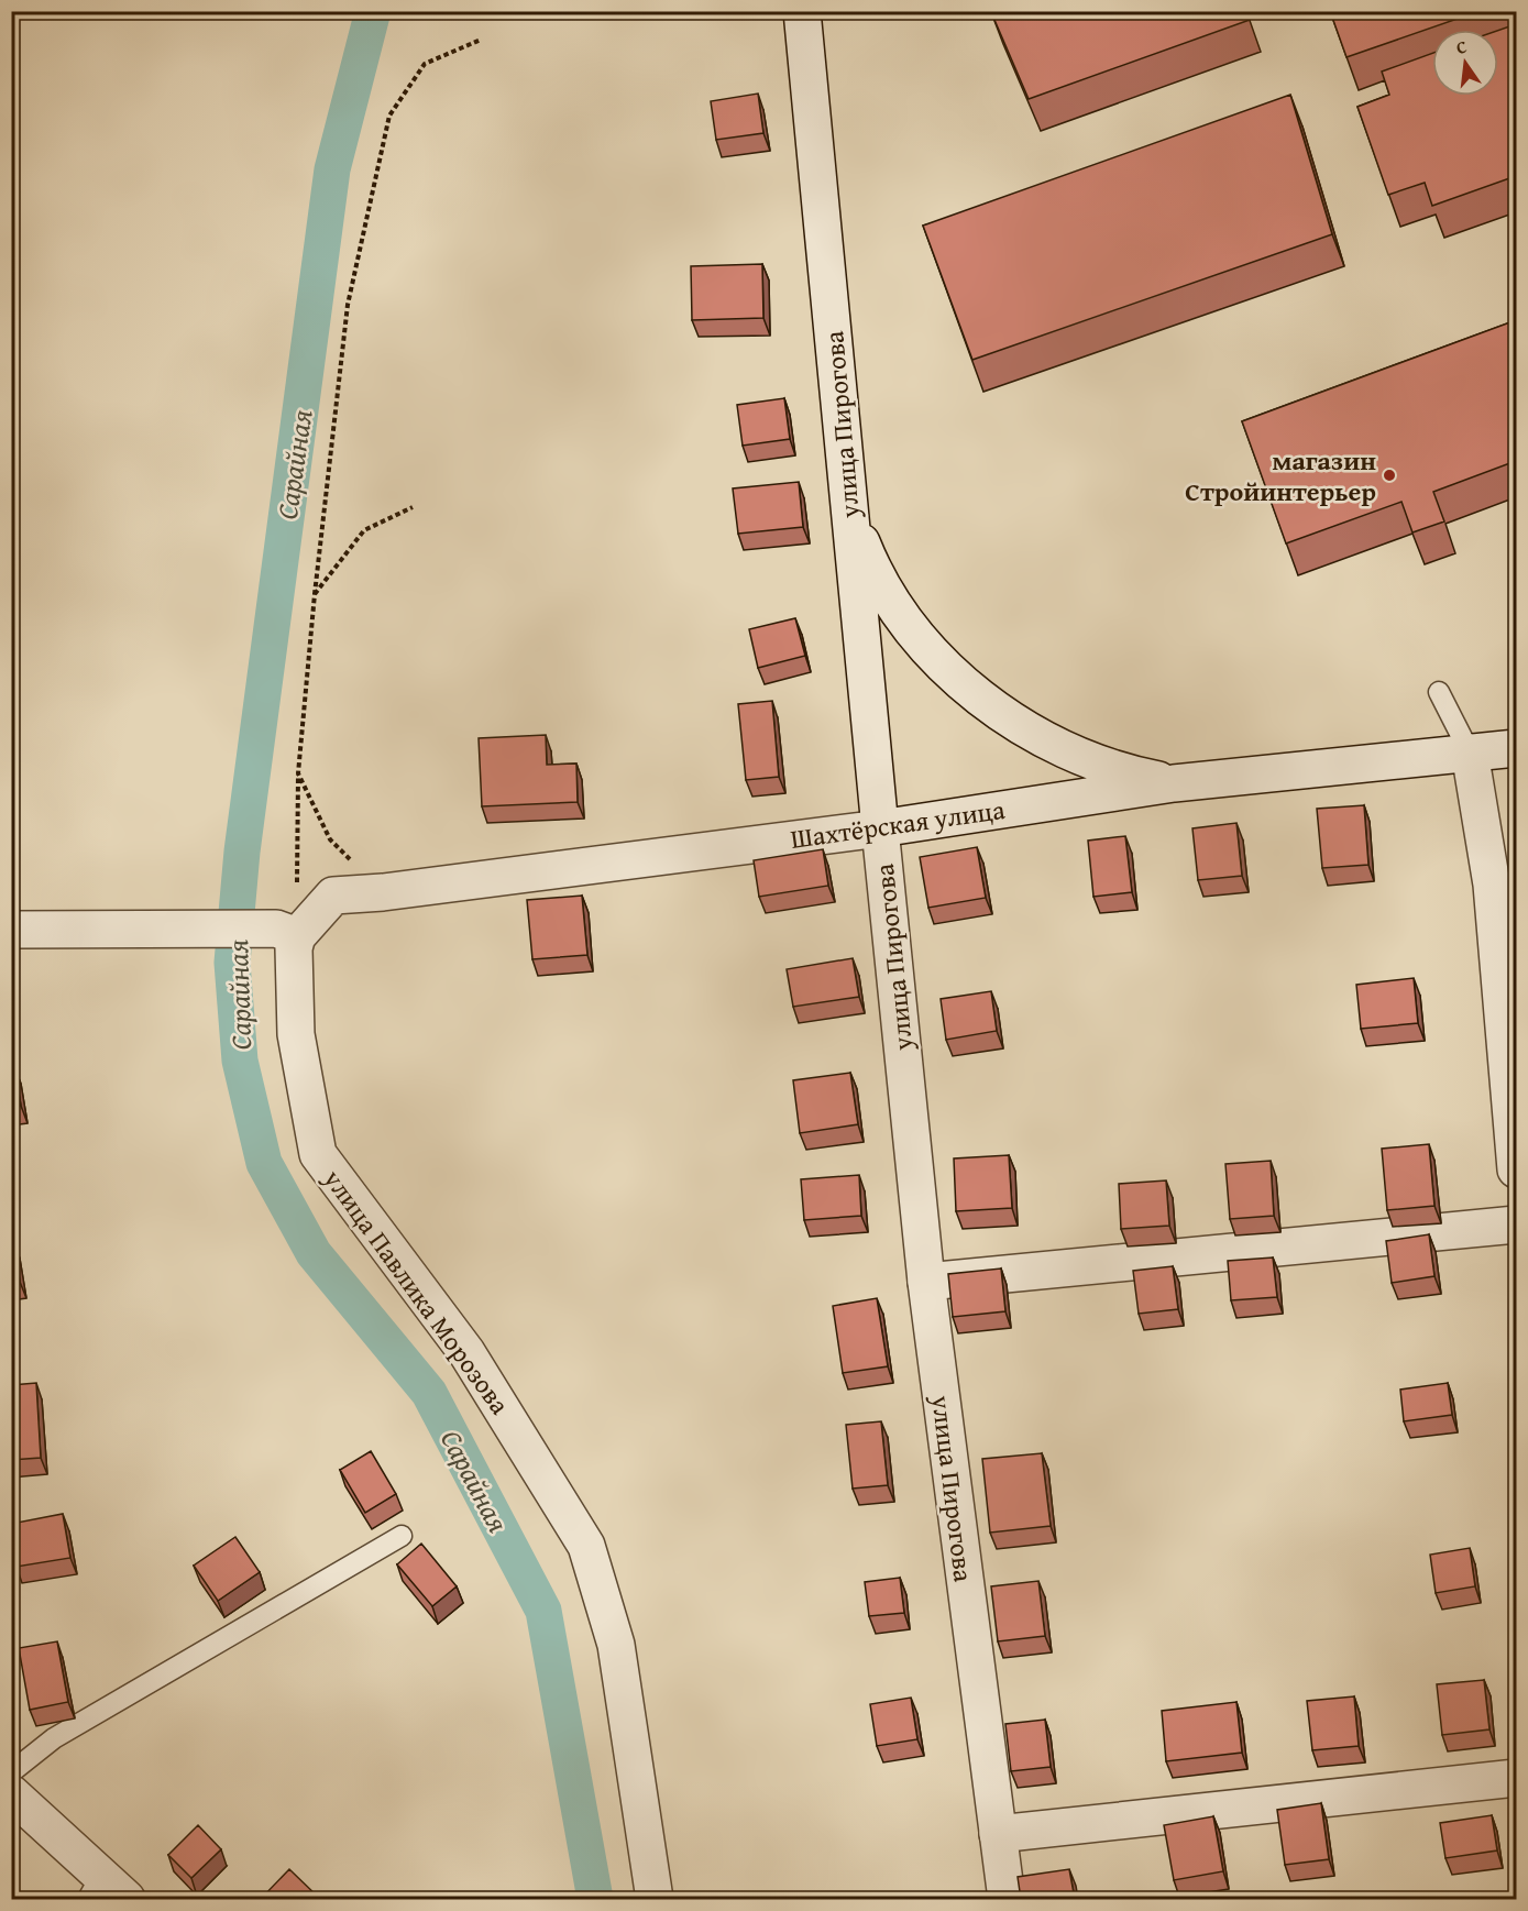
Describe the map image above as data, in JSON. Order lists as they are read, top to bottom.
{
  "streets": {
    "street": ["улица Пирогова", "Шахтёрская улица", "улица Павлика Морозова"]
  },
  "crossings": [
    ["улица Пирогова", "Шахтёрская улица"],
    ["Шахтёрская улица", "улица Павлика Морозова"]
  ],
  "water": ["Сарайная"],
  "places": ["магазин Стройинтерьер"],
  "north": "top"
}
